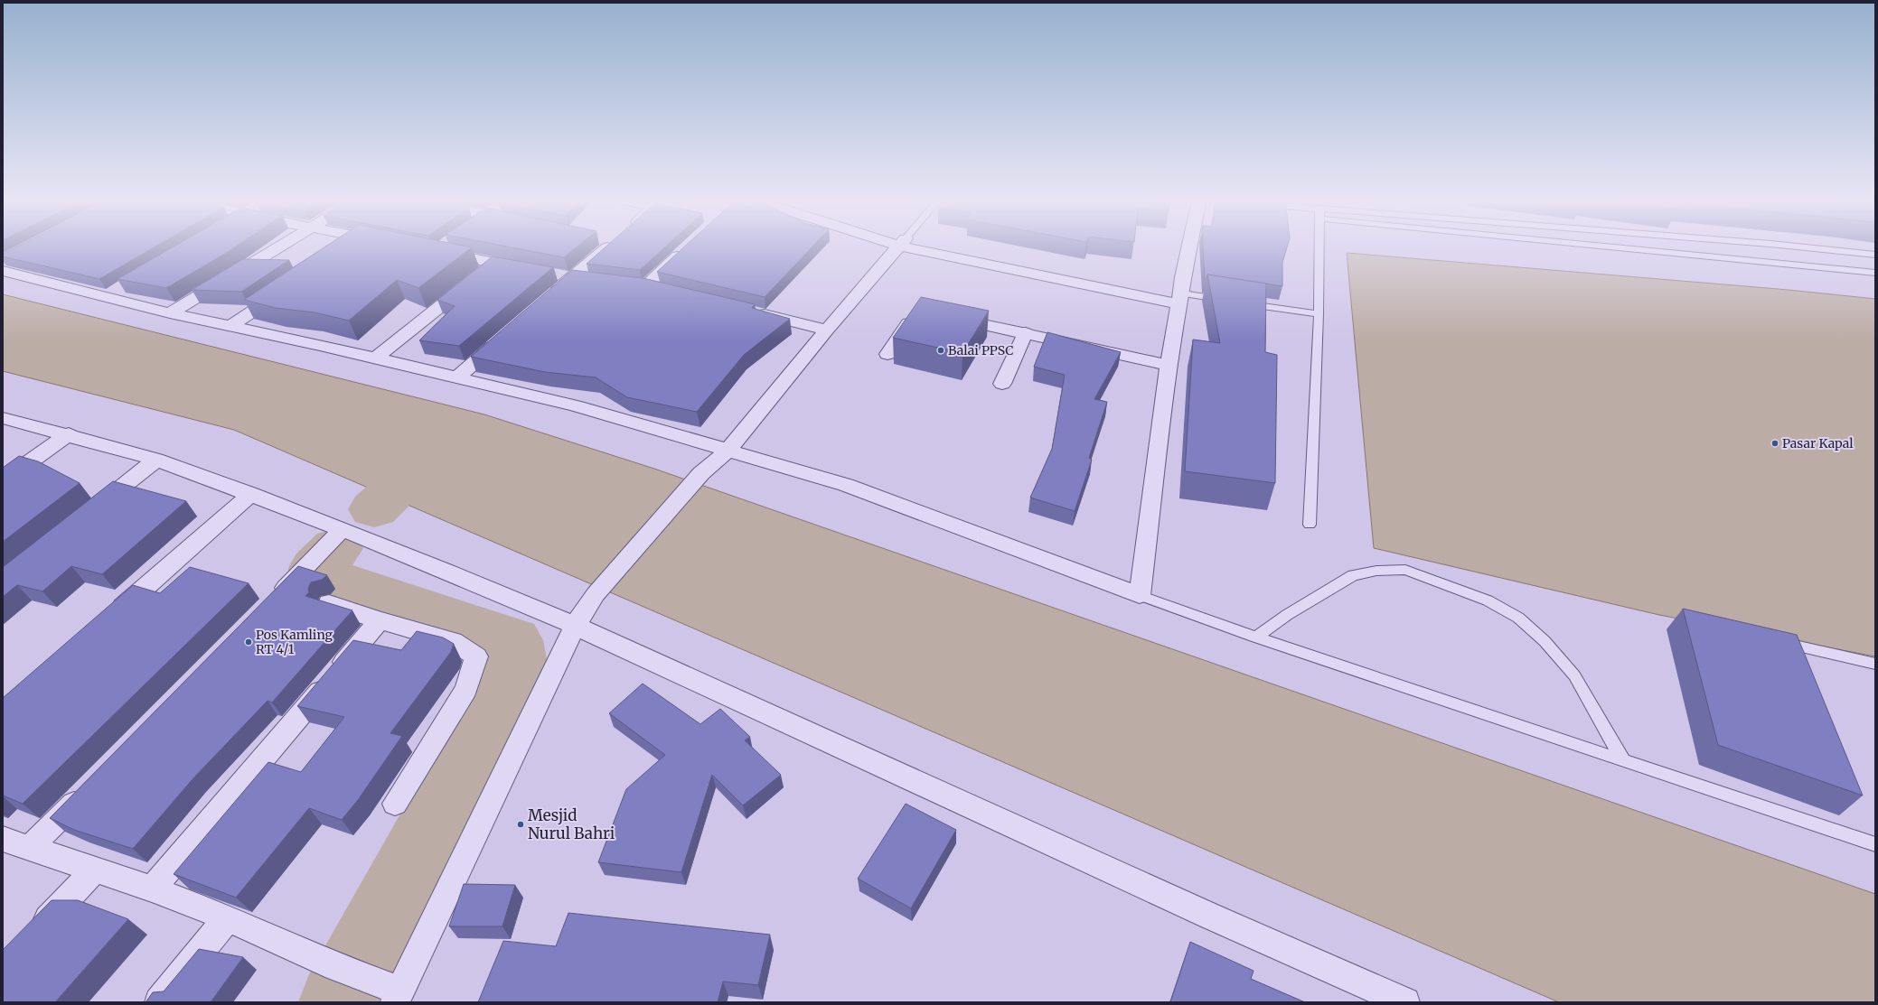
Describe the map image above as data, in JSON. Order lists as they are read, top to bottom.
{
  "places": [
    "Balai PPSC",
    "Pasar Kapal",
    "Pos Kamling RT 4/1",
    "Mesjid Nurul Bahri"
  ]
}
